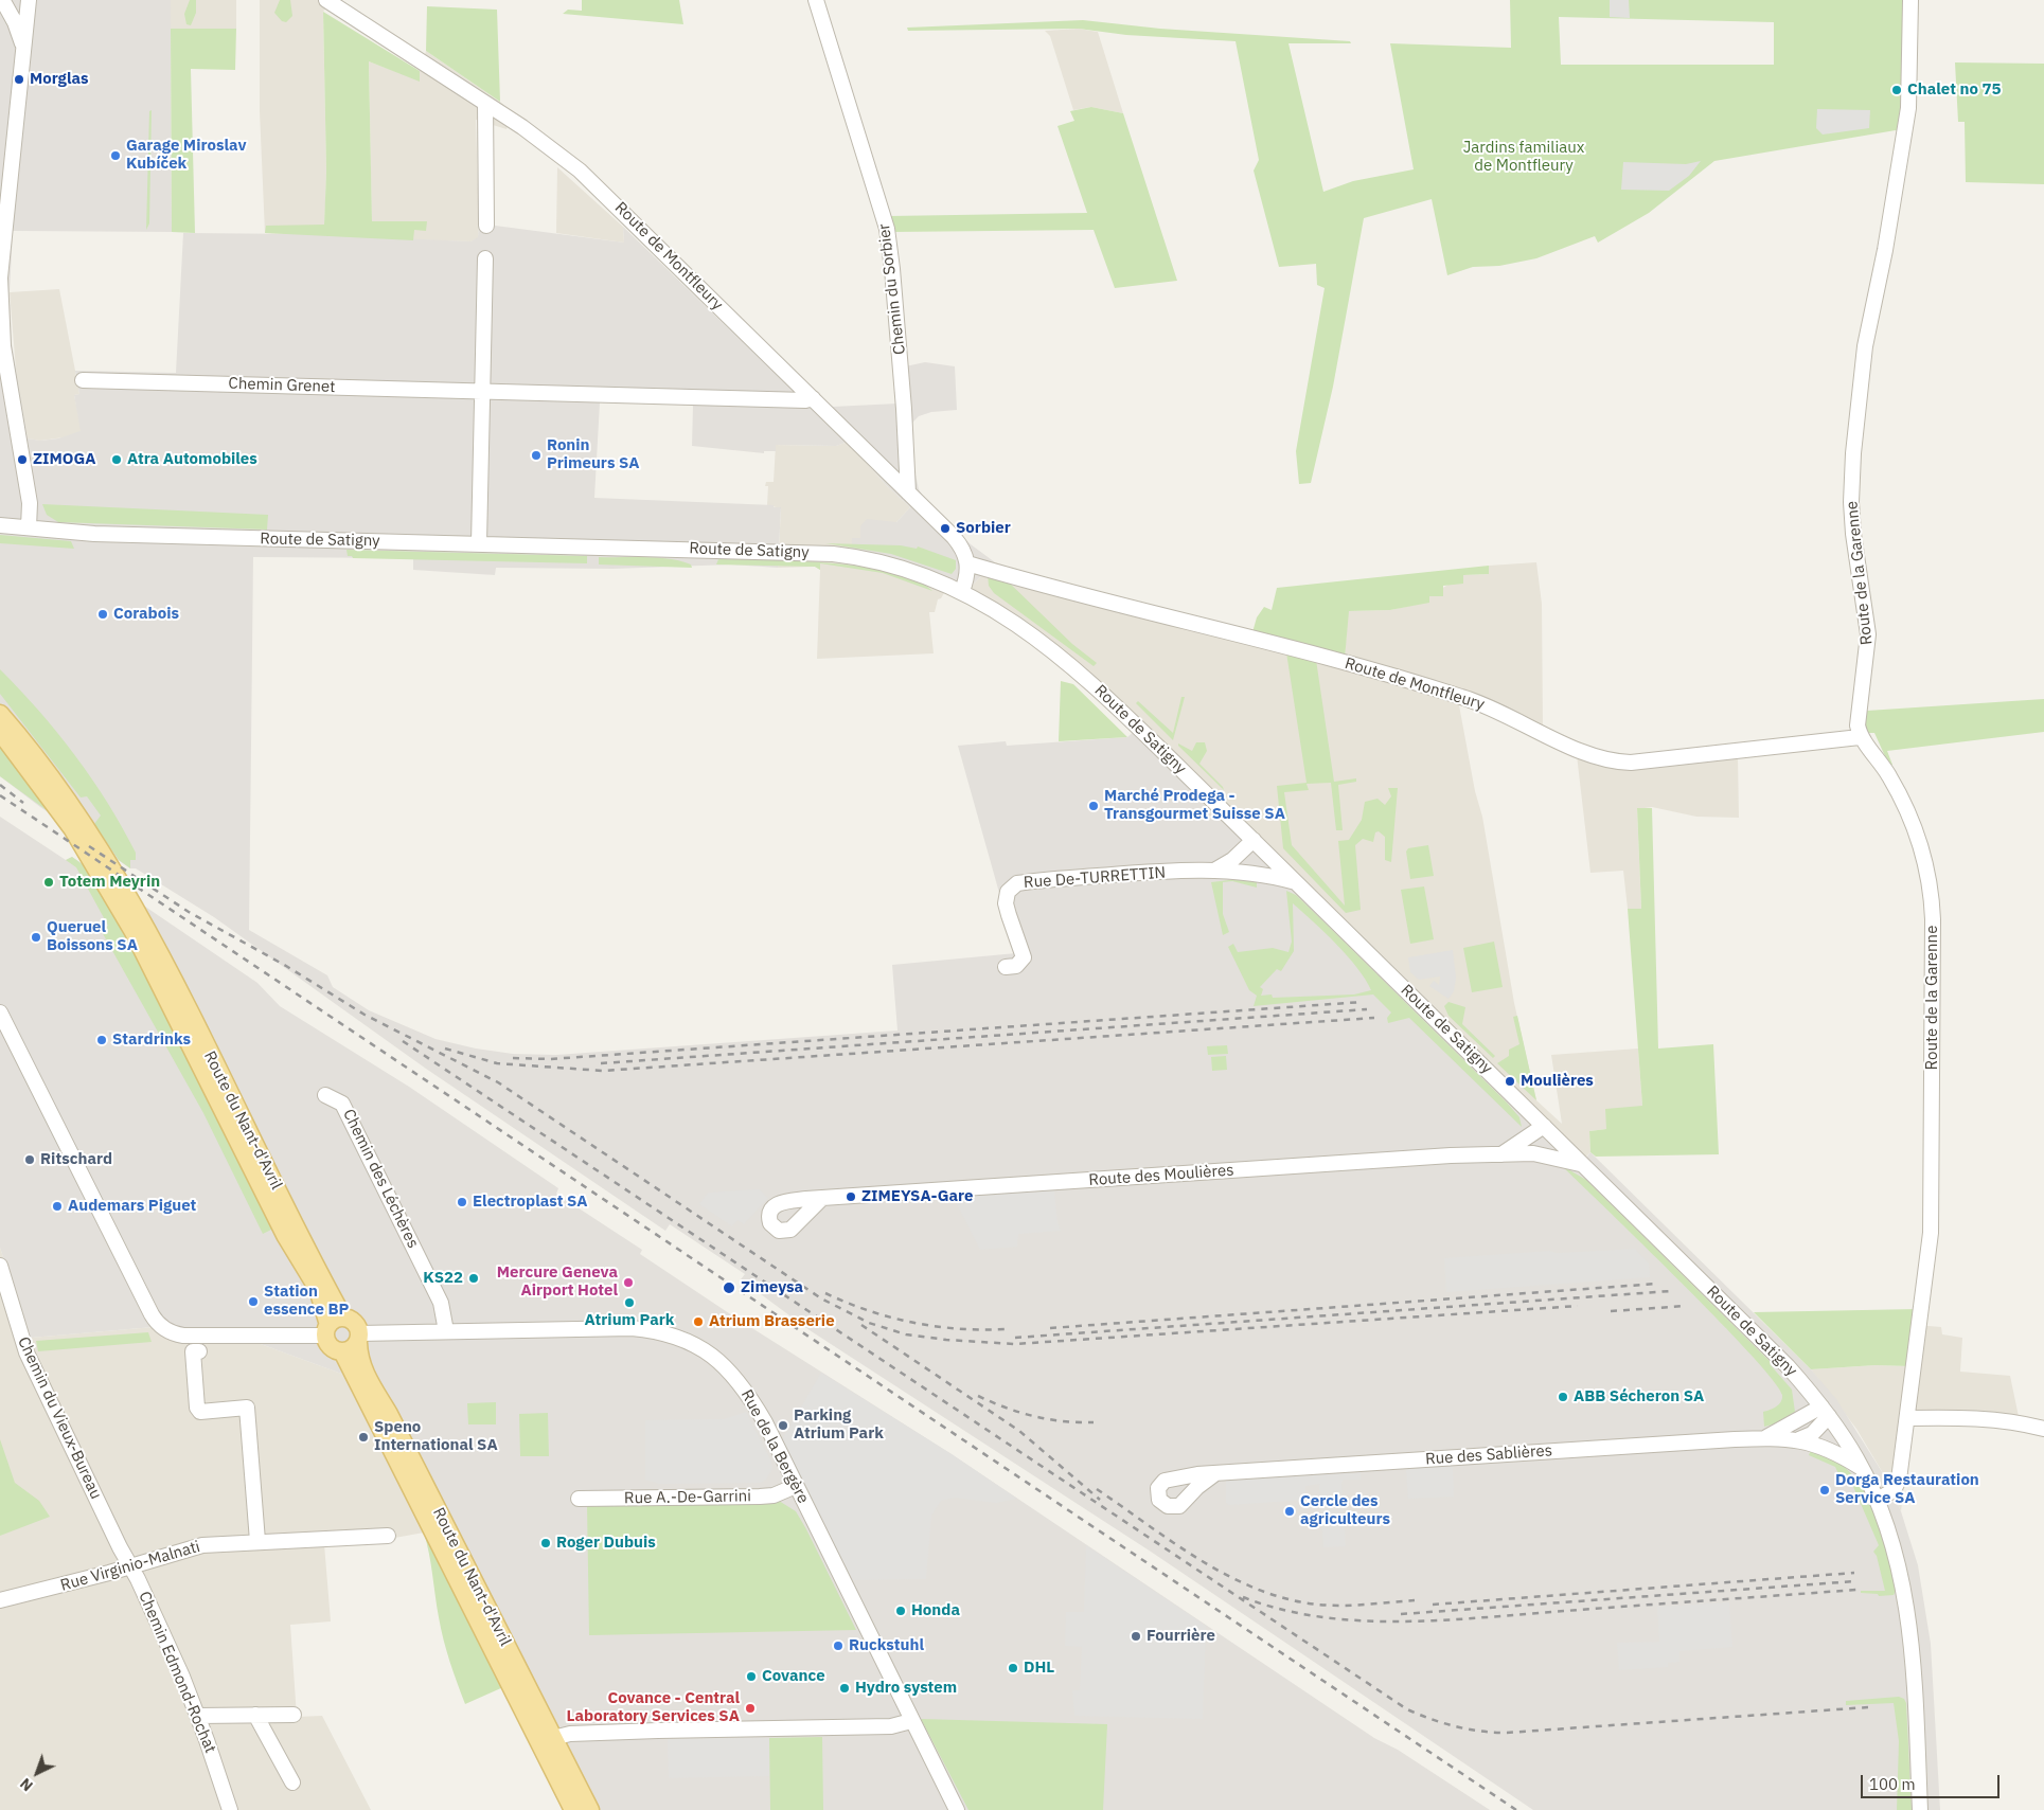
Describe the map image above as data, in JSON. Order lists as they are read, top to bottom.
{
  "streets": {
    "main road": ["Route du Nant-d'Avril"],
    "street": [
      "Route de Montfleury",
      "Chemin du Sorbier",
      "Chemin Grenet",
      "Route de Satigny",
      "Route de la Garenne",
      "Rue De-TURRETTIN",
      "Route des Moulières",
      "Chemin des Léchères",
      "Chemin du Vieux-Bureau",
      "Rue de la Bergère",
      "Rue des Sablières",
      "Rue A.-De-Garrini",
      "Rue Virginio-Malnati",
      "Chemin Edmond-Rochat"
    ]
  },
  "crossings": [
    ["Route de Montfleury", "Chemin du Sorbier"],
    ["Route de Montfleury", "Chemin Grenet"],
    ["Route de Montfleury", "Route de la Garenne"],
    ["Route de Satigny", "Route de la Garenne"],
    ["Route de Satigny", "Rue De-TURRETTIN"],
    ["Route de Satigny", "Rue des Sablières"],
    ["Route du Nant-d'Avril", "Rue de la Bergère"],
    ["Chemin des Léchères", "Rue de la Bergère"],
    ["Chemin du Vieux-Bureau", "Rue Virginio-Malnati"],
    ["Chemin du Vieux-Bureau", "Chemin Edmond-Rochat"],
    ["Rue de la Bergère", "Rue A.-De-Garrini"],
    ["Rue Virginio-Malnati", "Chemin Edmond-Rochat"]
  ],
  "parks": ["Jardins familiaux de Montfleury"],
  "places": [
    "Morglas",
    "Chalet no 75",
    "Garage Miroslav Kubíček",
    "Ronin Primeurs SA",
    "ZIMOGA",
    "Atra Automobiles",
    "Sorbier",
    "Corabois",
    "Marché Prodega - Transgourmet Suisse SA",
    "Totem Meyrin",
    "Queruel Boissons SA",
    "Stardrinks",
    "Moulières",
    "Ritschard",
    "ZIMEYSA-Gare",
    "Electroplast SA",
    "Audemars Piguet",
    "KS22",
    "Mercure Geneva Airport Hotel",
    "Zimeysa",
    "Station essence BP",
    "Atrium Park",
    "Atrium Brasserie",
    "ABB Sécheron SA",
    "Parking Atrium Park",
    "Speno International SA",
    "Dorga Restauration Service SA",
    "Cercle des agriculteurs",
    "Roger Dubuis",
    "Honda",
    "Fourrière",
    "Ruckstuhl",
    "DHL",
    "Covance",
    "Hydro system",
    "Covance - Central Laboratory Services SA"
  ],
  "scale_bar": "100 m",
  "north": "bottom left"
}
